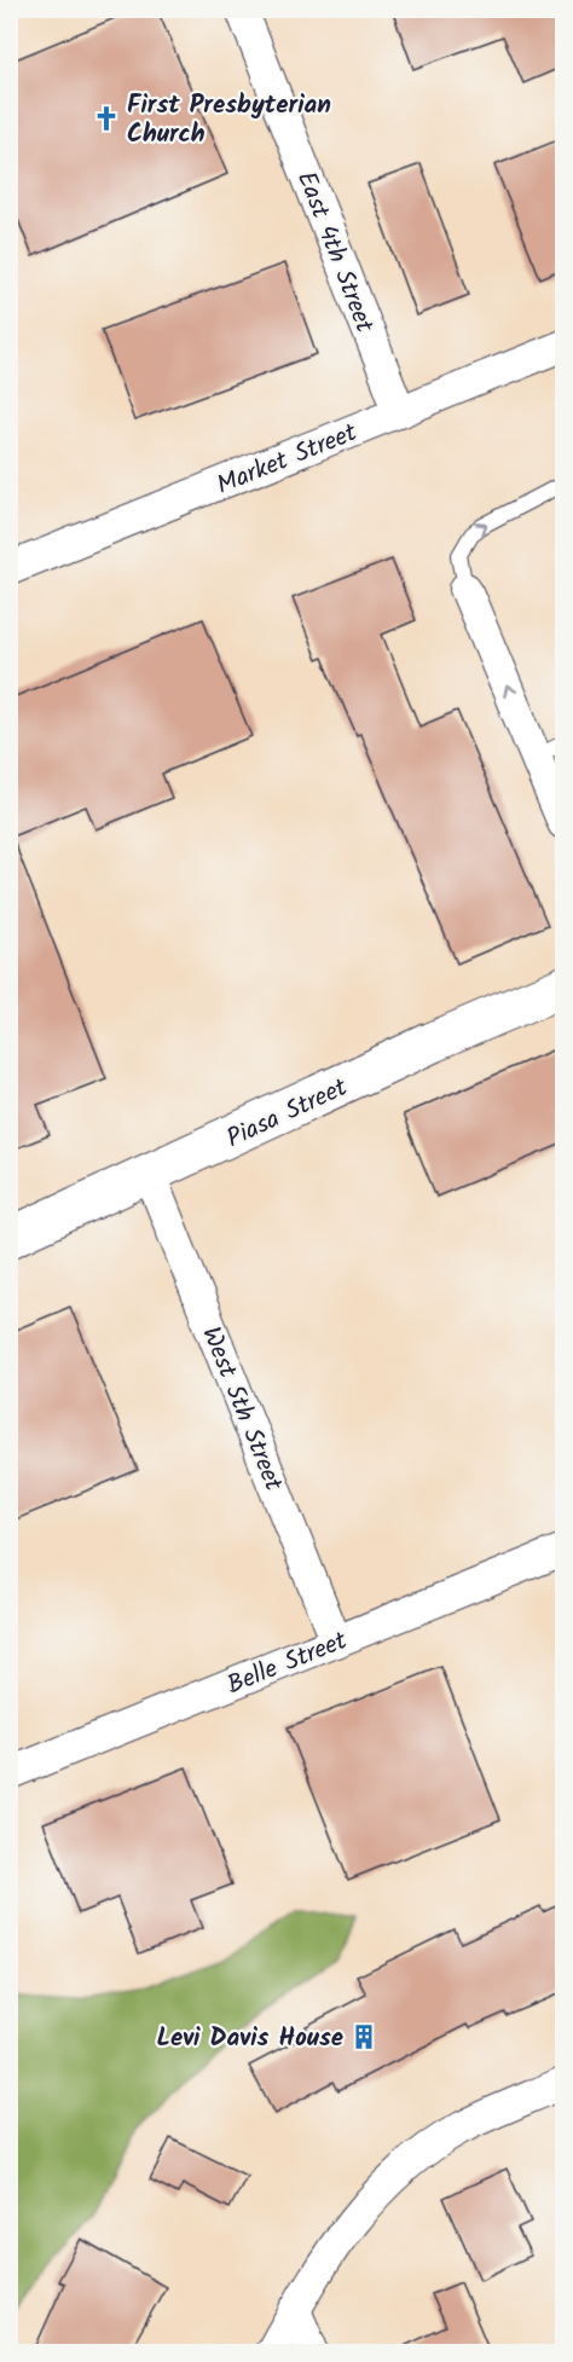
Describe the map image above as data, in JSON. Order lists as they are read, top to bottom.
{
  "streets": {
    "highway": ["Piasa Street"],
    "street": [
      "East 4th Street",
      "Market Street",
      "West 5th Street",
      "Belle Street"
    ]
  },
  "crossings": [
    ["East 4th Street", "Market Street"],
    ["Piasa Street", "West 5th Street"],
    ["West 5th Street", "Belle Street"]
  ],
  "places": {
    "church": ["First Presbyterian Church"],
    "building": ["Levi Davis House"]
  }
}
